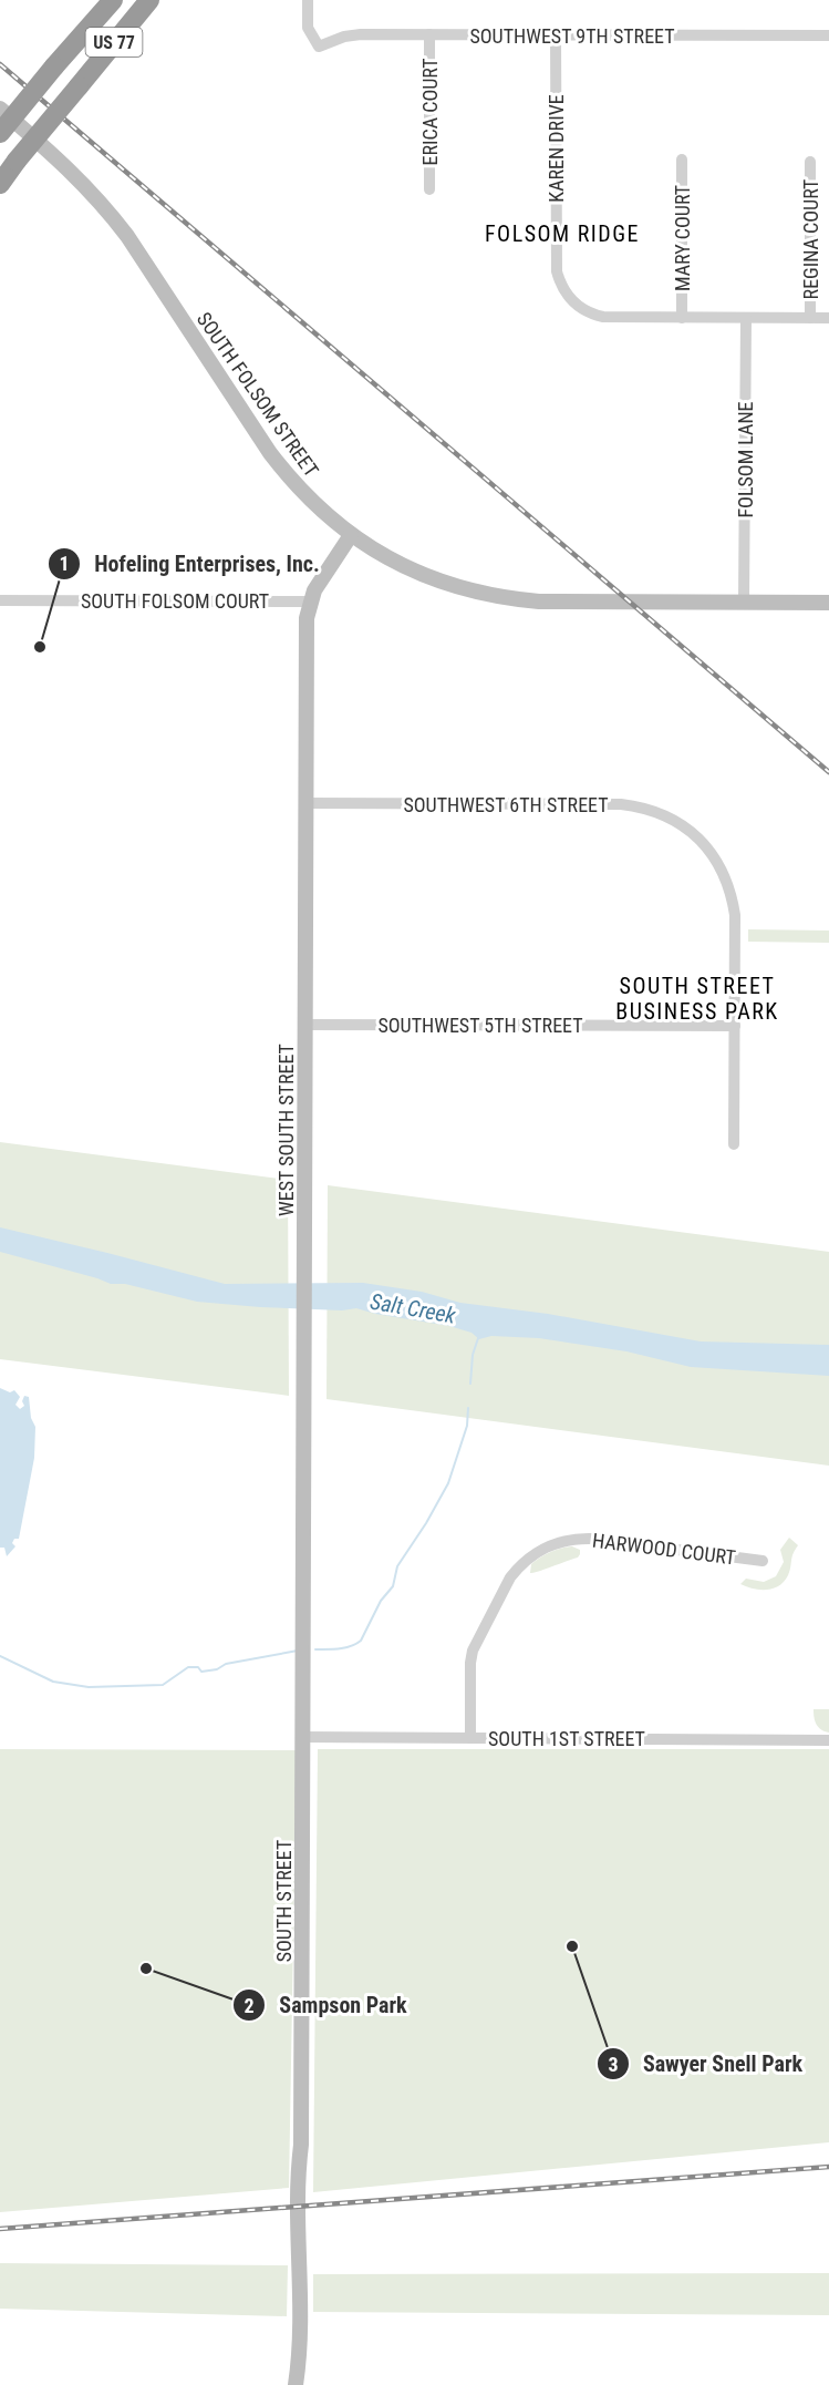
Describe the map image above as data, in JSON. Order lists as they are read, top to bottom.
{
  "streets": {
    "highway": ["US 77"],
    "street": [
      "SOUTHWEST 9TH STREET",
      "ERICA COURT",
      "KAREN DRIVE",
      "MARY COURT",
      "REGINA COURT",
      "SOUTH FOLSOM STREET",
      "FOLSOM LANE",
      "SOUTH FOLSOM COURT",
      "SOUTHWEST 6TH STREET",
      "SOUTHWEST 5TH STREET",
      "WEST SOUTH STREET",
      "HARWOOD COURT",
      "SOUTH 1ST STREET",
      "SOUTH STREET"
    ]
  },
  "crossings": [
    ["SOUTHWEST 9TH STREET", "ERICA COURT"],
    ["SOUTHWEST 9TH STREET", "KAREN DRIVE"],
    ["KAREN DRIVE", "MARY COURT"],
    ["SOUTH FOLSOM STREET", "FOLSOM LANE"],
    ["SOUTH FOLSOM STREET", "WEST SOUTH STREET"],
    ["SOUTH FOLSOM COURT", "WEST SOUTH STREET"],
    ["SOUTHWEST 6TH STREET", "SOUTHWEST 5TH STREET"],
    ["SOUTHWEST 6TH STREET", "WEST SOUTH STREET"],
    ["SOUTHWEST 5TH STREET", "WEST SOUTH STREET"],
    ["WEST SOUTH STREET", "SOUTH 1ST STREET"],
    ["WEST SOUTH STREET", "SOUTH STREET"],
    ["HARWOOD COURT", "SOUTH 1ST STREET"],
    ["SOUTH 1ST STREET", "SOUTH STREET"]
  ],
  "districts": ["FOLSOM RIDGE", "SOUTH STREET BUSINESS PARK"],
  "water": ["Salt Creek"],
  "places": ["Hofeling Enterprises, Inc.", "Sawyer Snell Park", "Sampson Park"]
}
